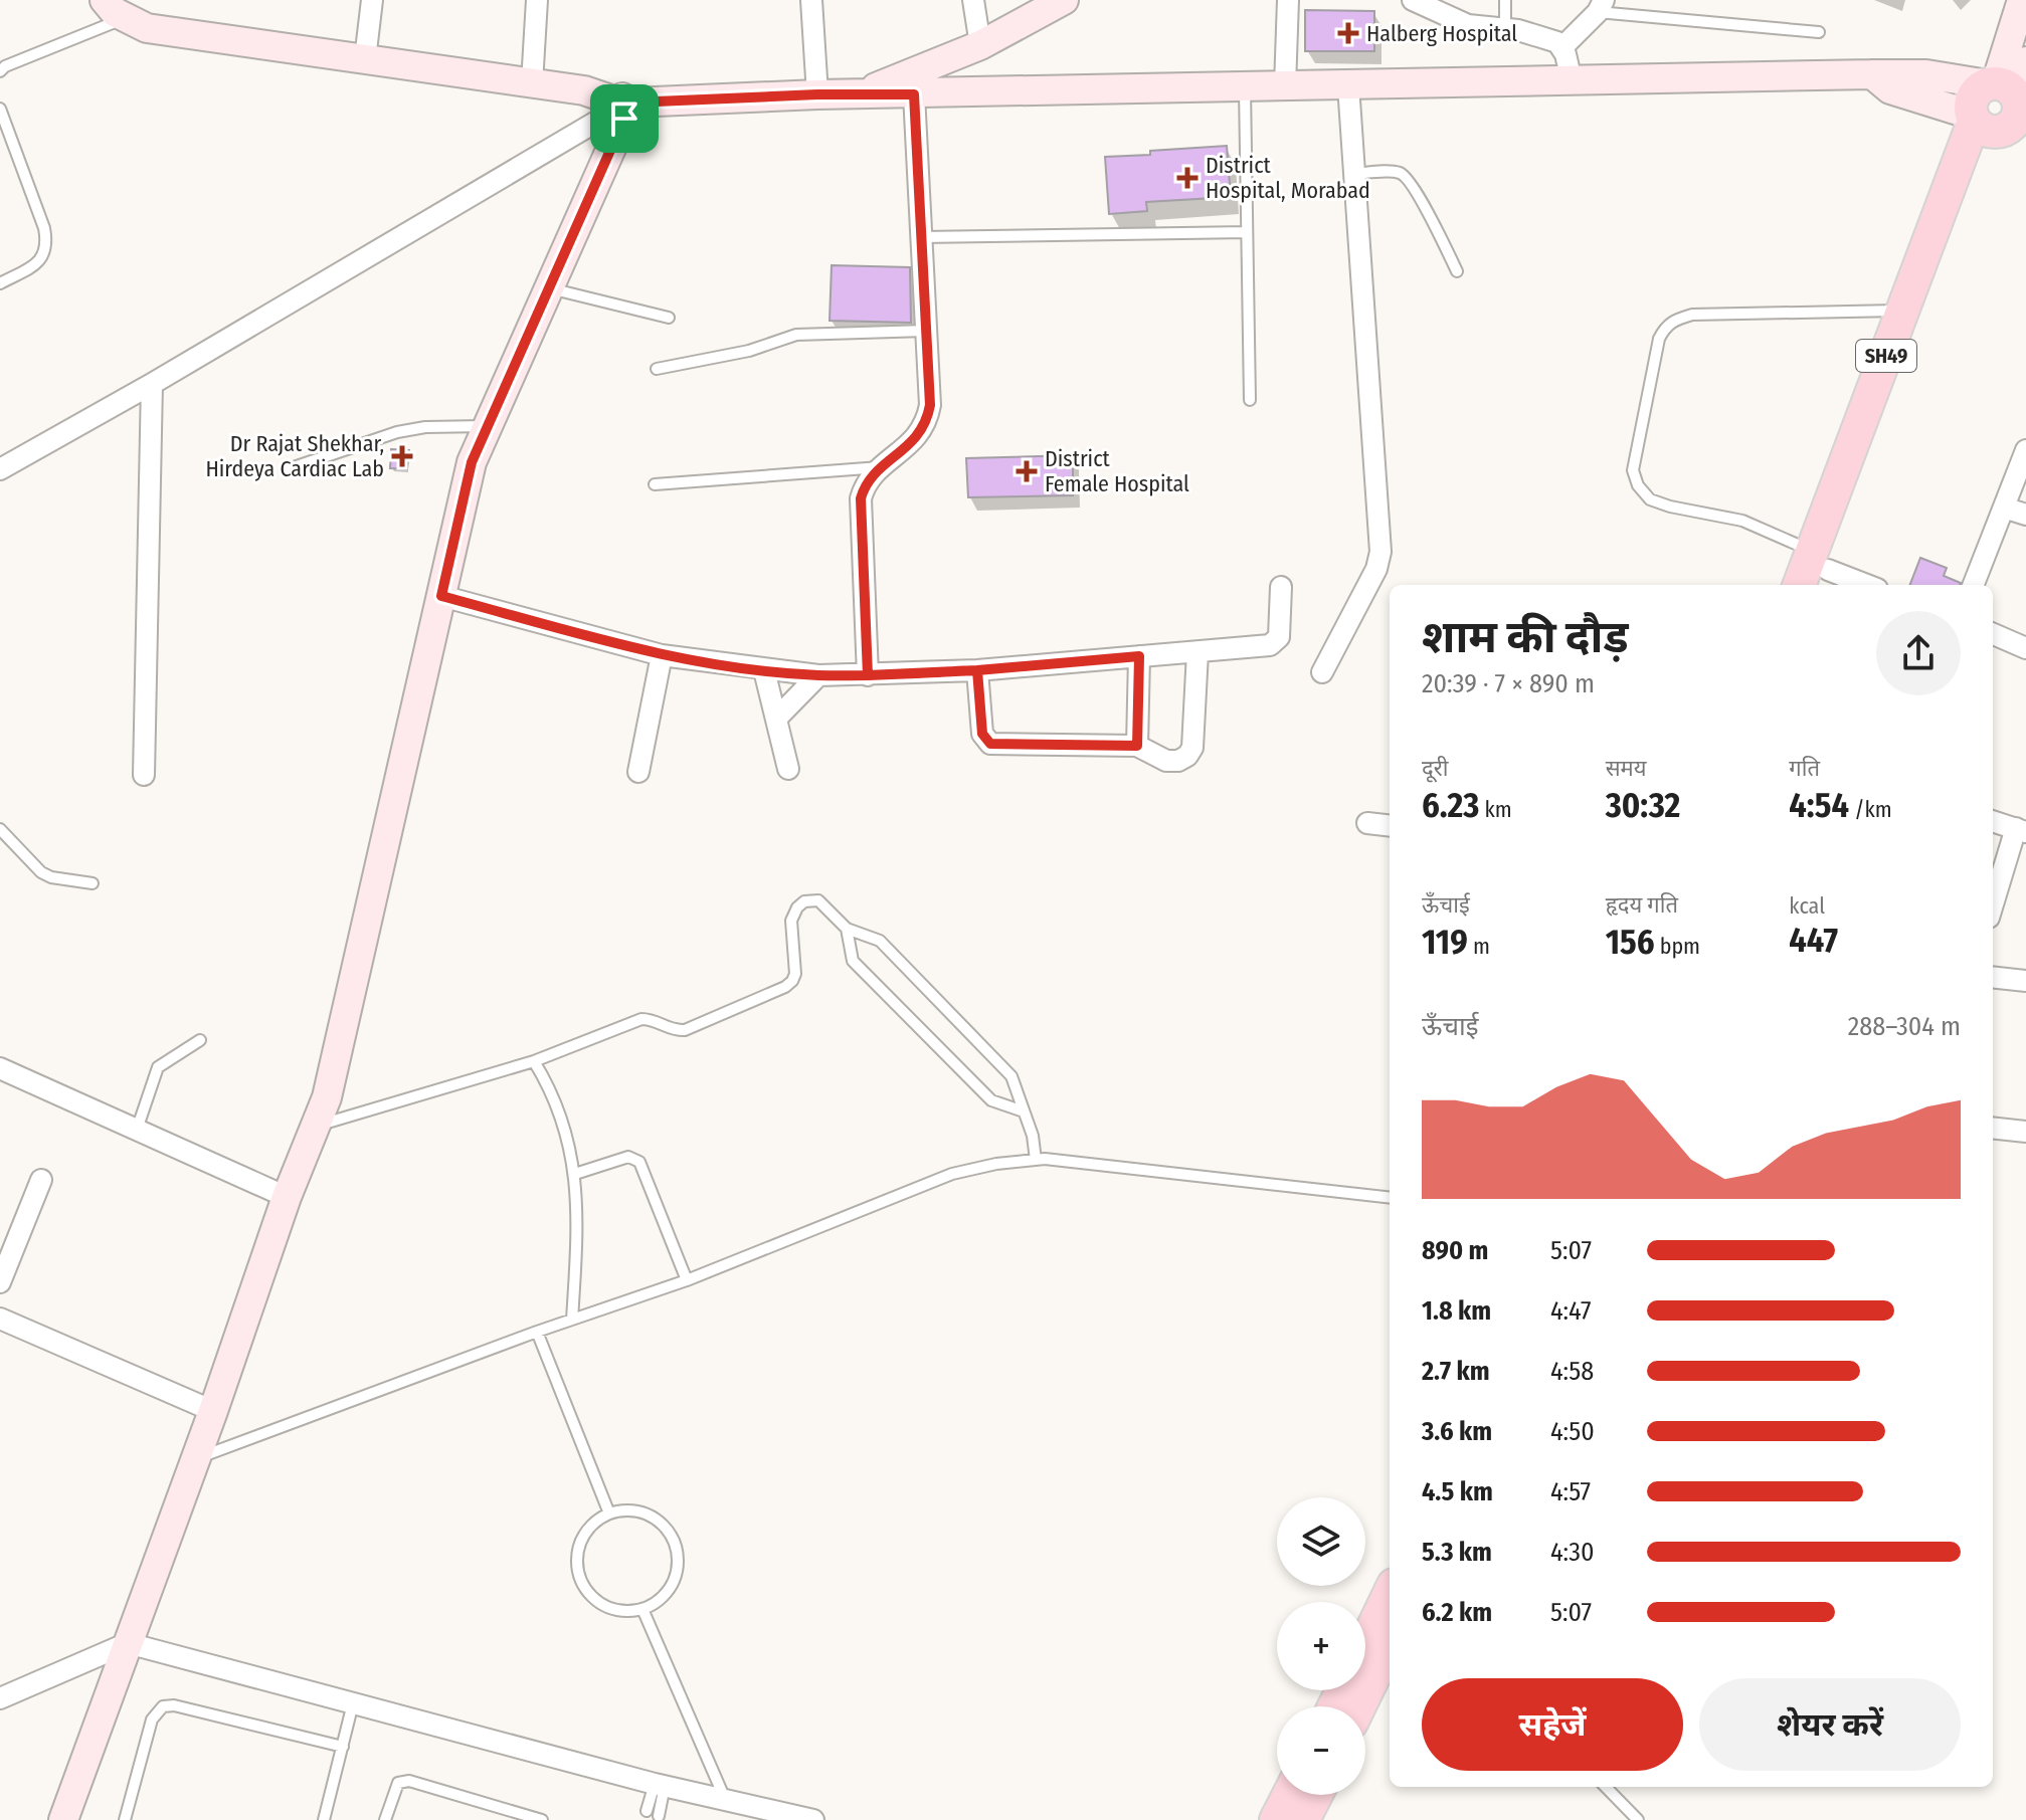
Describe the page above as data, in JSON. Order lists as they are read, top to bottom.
{
  "streets": {
    "main road": ["SH49"]
  },
  "places": {
    "health": [
      "Halberg Hospital",
      "District Hospital, Morabad",
      "Dr Rajat Shekhar, Hirdeya Cardiac Lab",
      "District Female Hospital"
    ]
  },
  "page": {
    "heading": ["शाम की दौड़", "20:39 · 7 × 890 m"],
    "stats": [
      ["दूरी", "6.23 km"],
      ["समय", "30:32"],
      ["गति", "4:54 /km"],
      ["ऊँचाई", "119 m"],
      ["हृदय गति", "156 bpm"],
      ["kcal", "447"]
    ],
    "chart": ["ऊँचाई", "288–304 m"],
    "list": [
      {
        "name": "890 m",
        "note": "5:07"
      },
      {
        "name": "1.8 km",
        "note": "4:47"
      },
      {
        "name": "2.7 km",
        "note": "4:58"
      },
      {
        "name": "3.6 km",
        "note": "4:50"
      },
      {
        "name": "4.5 km",
        "note": "4:57"
      },
      {
        "name": "5.3 km",
        "note": "4:30"
      },
      {
        "name": "6.2 km",
        "note": "5:07"
      }
    ],
    "map_buttons": ["+", "−"],
    "buttons": ["सहेजें", "शेयर करें"]
  }
}
